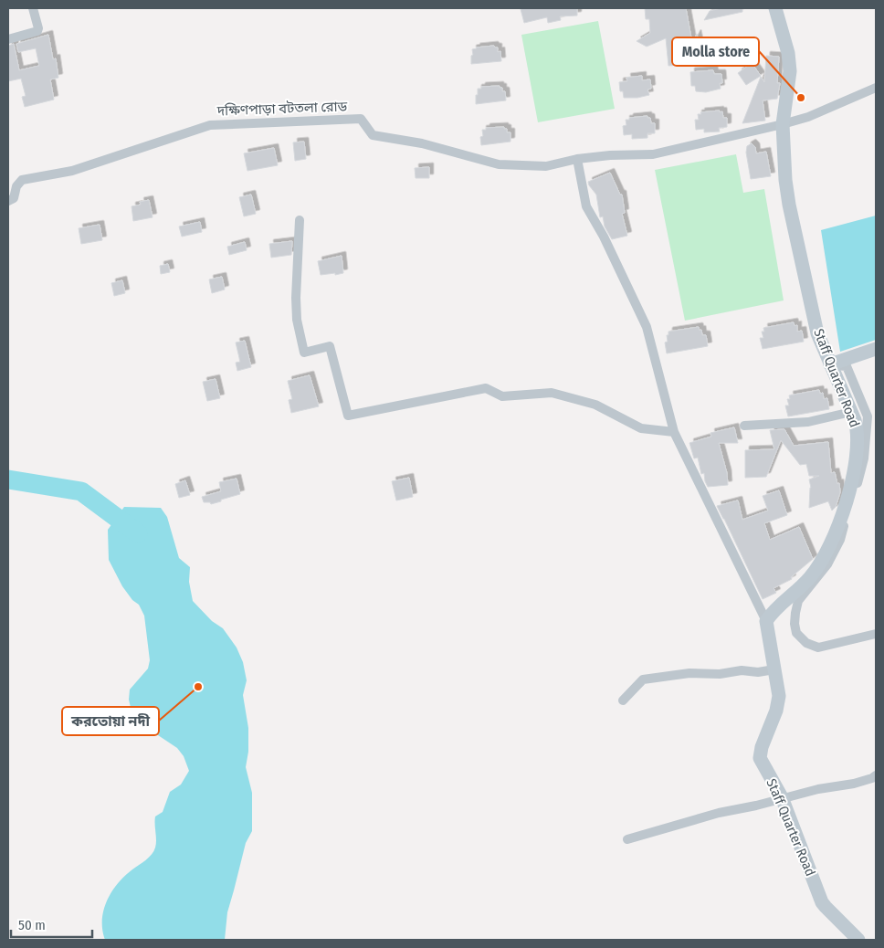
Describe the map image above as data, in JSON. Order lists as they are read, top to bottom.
{
  "streets": {
    "street": ["দক্ষিণপাড়া বটতলা রোড", "Staff Quarter Road"]
  },
  "crossings": [
    ["দক্ষিণপাড়া বটতলা রোড", "Staff Quarter Road"]
  ],
  "places": ["Molla store", "করতোয়া নদী"],
  "scale_bar": "50 m"
}
